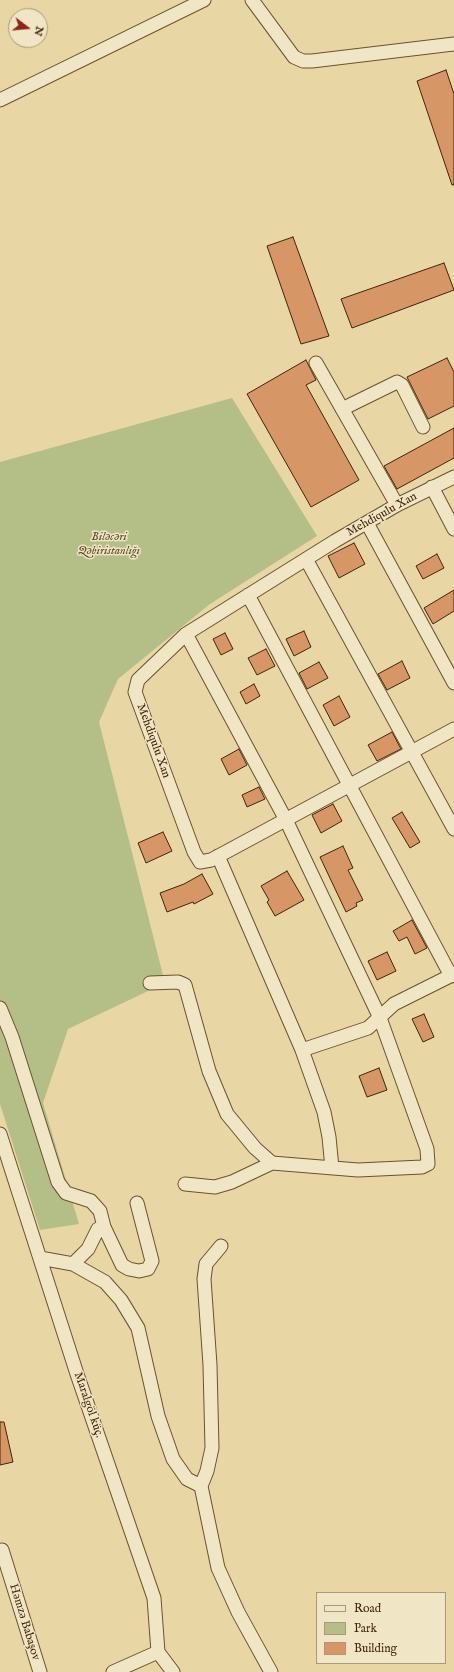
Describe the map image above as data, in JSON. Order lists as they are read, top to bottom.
{
  "streets": {
    "street": ["Mehdiqulu Xan", "Maralgöl küç.", "Həmzə Babaşov"]
  },
  "parks": ["Biləcəri Qəbiristanlığı"],
  "legend": ["Road", "Park", "Building"],
  "north": "right"
}
